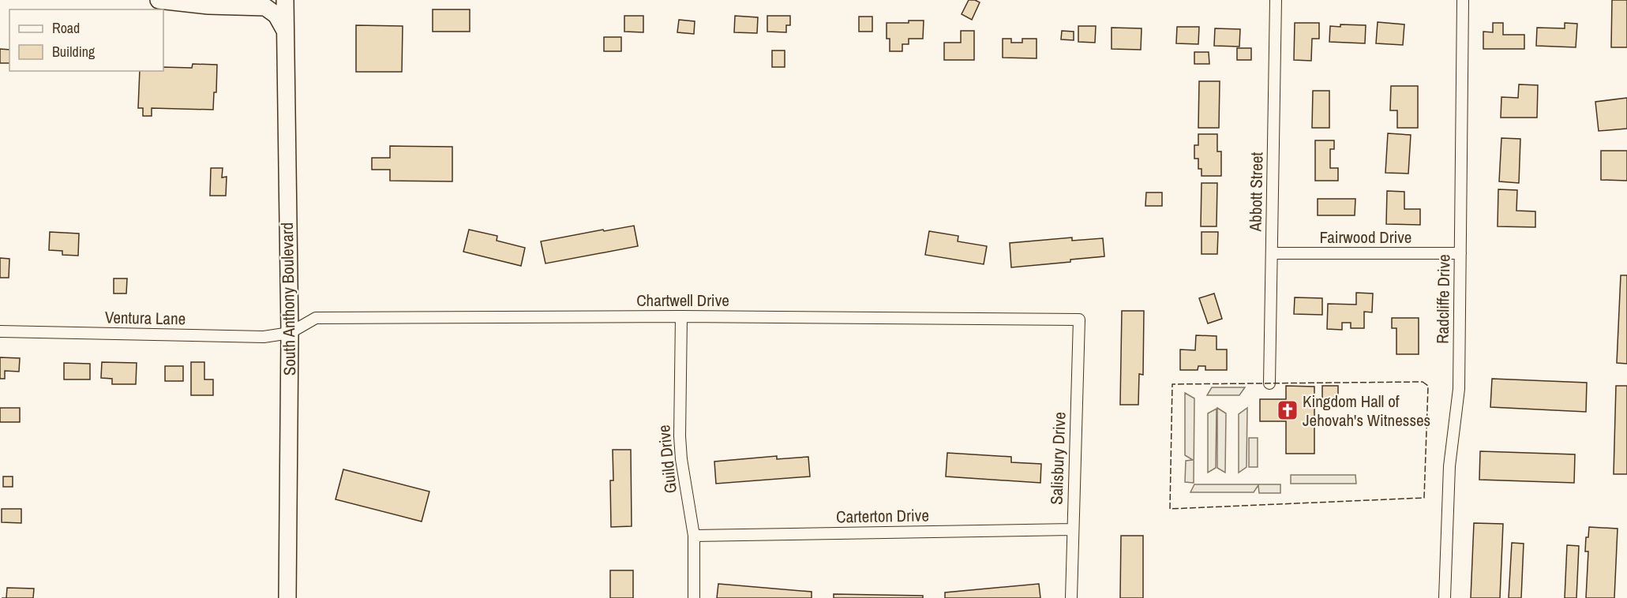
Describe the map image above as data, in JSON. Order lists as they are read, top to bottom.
{
  "streets": {
    "main road": ["South Anthony Boulevard"],
    "street": [
      "Abbott Street",
      "Fairwood Drive",
      "Radcliffe Drive",
      "Chartwell Drive",
      "Ventura Lane",
      "Salisbury Drive",
      "Guild Drive",
      "Carterton Drive"
    ]
  },
  "crossings": [
    ["Abbott Street", "Fairwood Drive"],
    ["Fairwood Drive", "Radcliffe Drive"],
    ["South Anthony Boulevard", "Chartwell Drive"],
    ["South Anthony Boulevard", "Ventura Lane"],
    ["Chartwell Drive", "Ventura Lane"],
    ["Chartwell Drive", "Salisbury Drive"],
    ["Chartwell Drive", "Guild Drive"],
    ["Salisbury Drive", "Carterton Drive"],
    ["Guild Drive", "Carterton Drive"]
  ],
  "places": {
    "church": ["Kingdom Hall of Jehovah's Witnesses"]
  },
  "legend": ["Road", "Building"]
}
